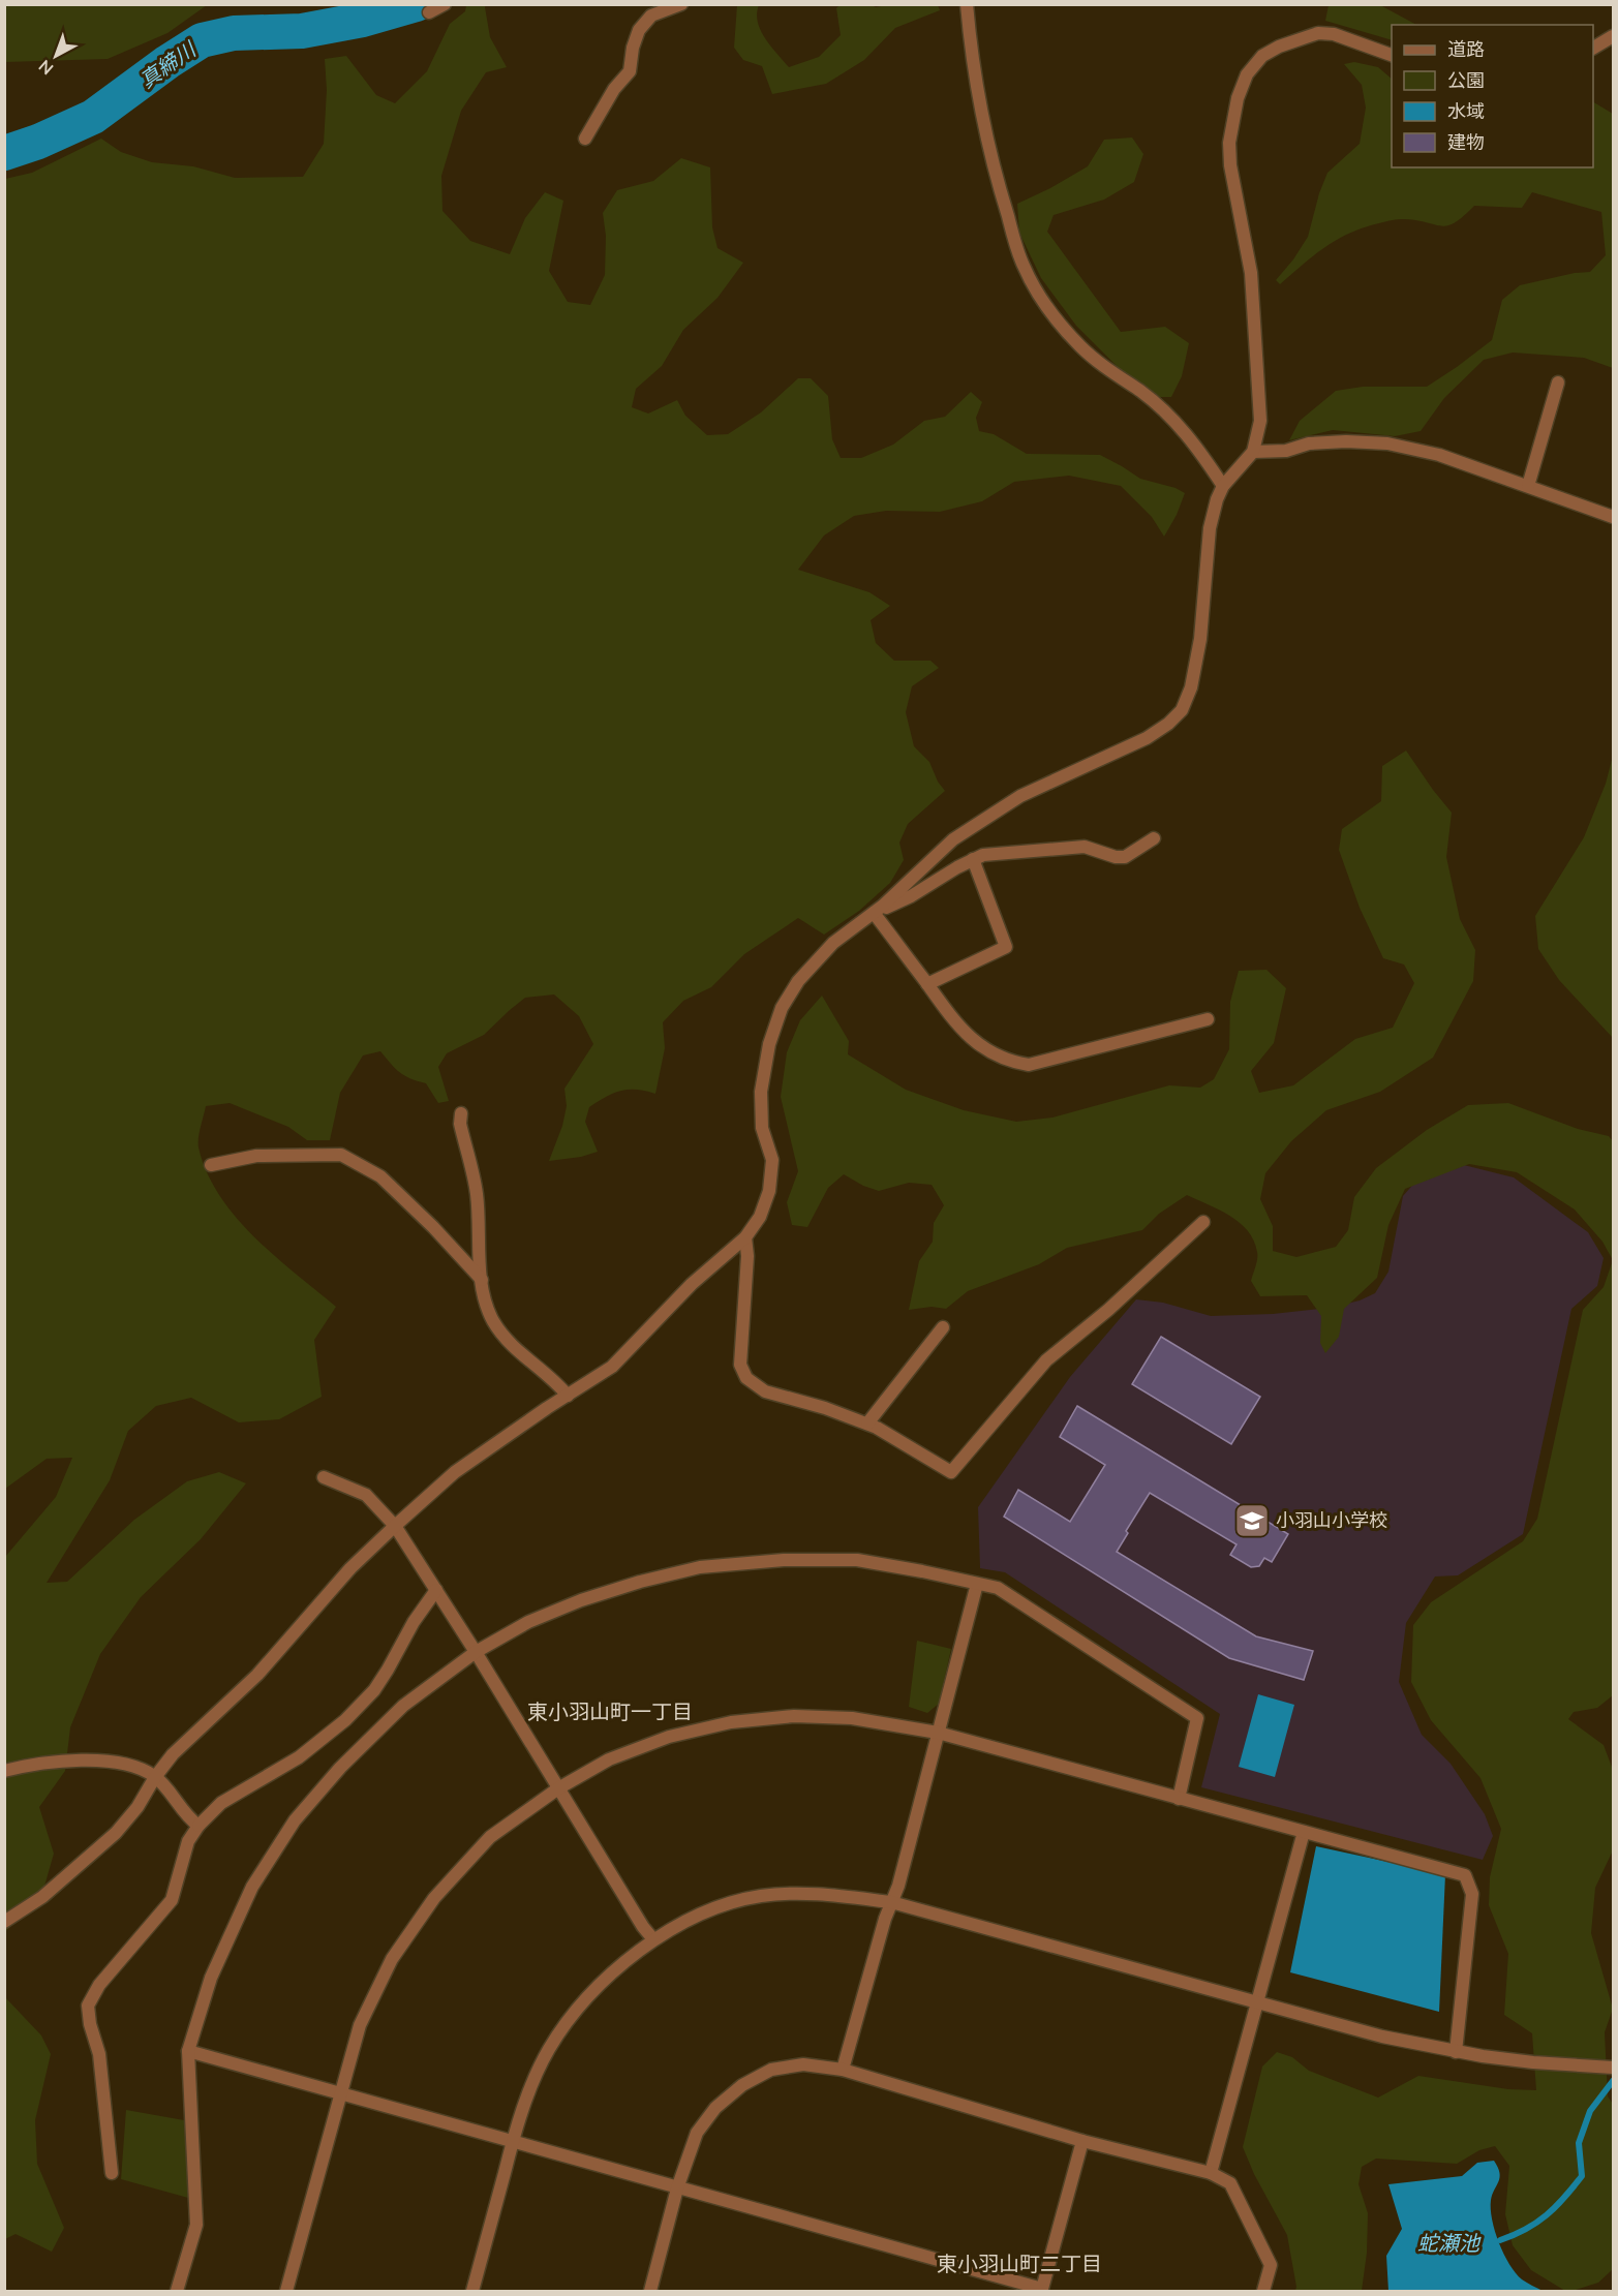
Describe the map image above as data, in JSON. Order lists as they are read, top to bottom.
{
  "districts": ["東小羽山町一丁目", "東小羽山町二丁目"],
  "water": ["真締川", "蛇瀬池"],
  "places": {
    "school or university": ["小羽山小学校"]
  },
  "legend": [
    "道路",
    "公園",
    "水域",
    "建物"
  ],
  "north": "bottom left"
}
